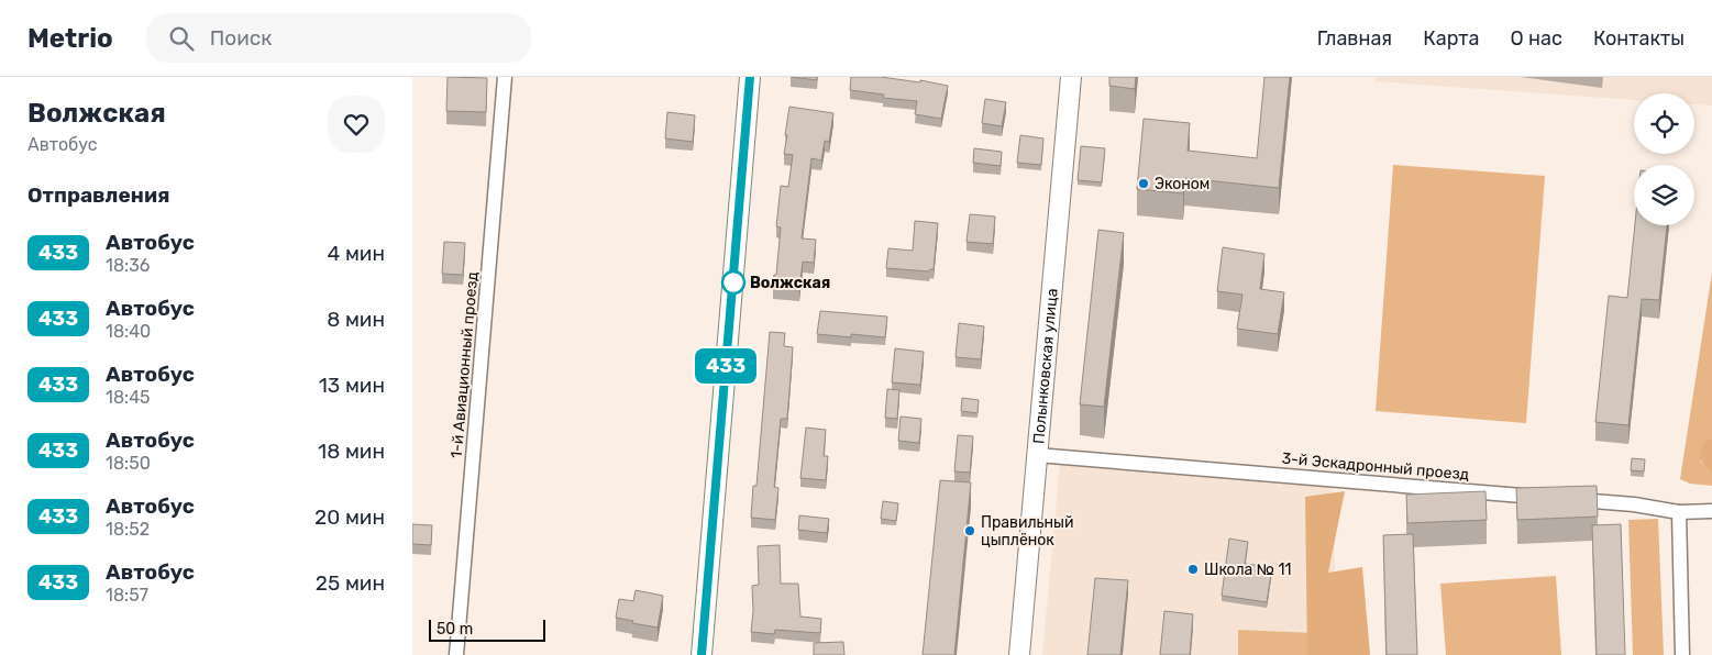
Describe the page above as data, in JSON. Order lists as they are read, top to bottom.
{
  "streets": {
    "street": ["1-й Авиационный проезд", "Полынковская улица", "3-й Эскадронный проезд"]
  },
  "crossings": [
    ["Полынковская улица", "3-й Эскадронный проезд"]
  ],
  "places": [
    "Эконом",
    "Волжская",
    "Правильный цыплёнок",
    "Школа № 11"
  ],
  "lines": ["bus line 433"],
  "scale_bar": "50 m",
  "page": {
    "header": "Metrio",
    "search": "Поиск",
    "nav": [
      "Главная",
      "Карта",
      "О нас",
      "Контакты"
    ],
    "heading": [
      ["Волжская", "Автобус"],
      "Отправления"
    ],
    "on_map": "433",
    "list": [
      {
        "mark": "433",
        "name": "Автобус",
        "note": "18:36",
        "value": "4 мин"
      },
      {
        "mark": "433",
        "name": "Автобус",
        "note": "18:40",
        "value": "8 мин"
      },
      {
        "mark": "433",
        "name": "Автобус",
        "note": "18:45",
        "value": "13 мин"
      },
      {
        "mark": "433",
        "name": "Автобус",
        "note": "18:50",
        "value": "18 мин"
      },
      {
        "mark": "433",
        "name": "Автобус",
        "note": "18:52",
        "value": "20 мин"
      },
      {
        "mark": "433",
        "name": "Автобус",
        "note": "18:57",
        "value": "25 мин"
      }
    ],
    "scale": "50 m"
  }
}
